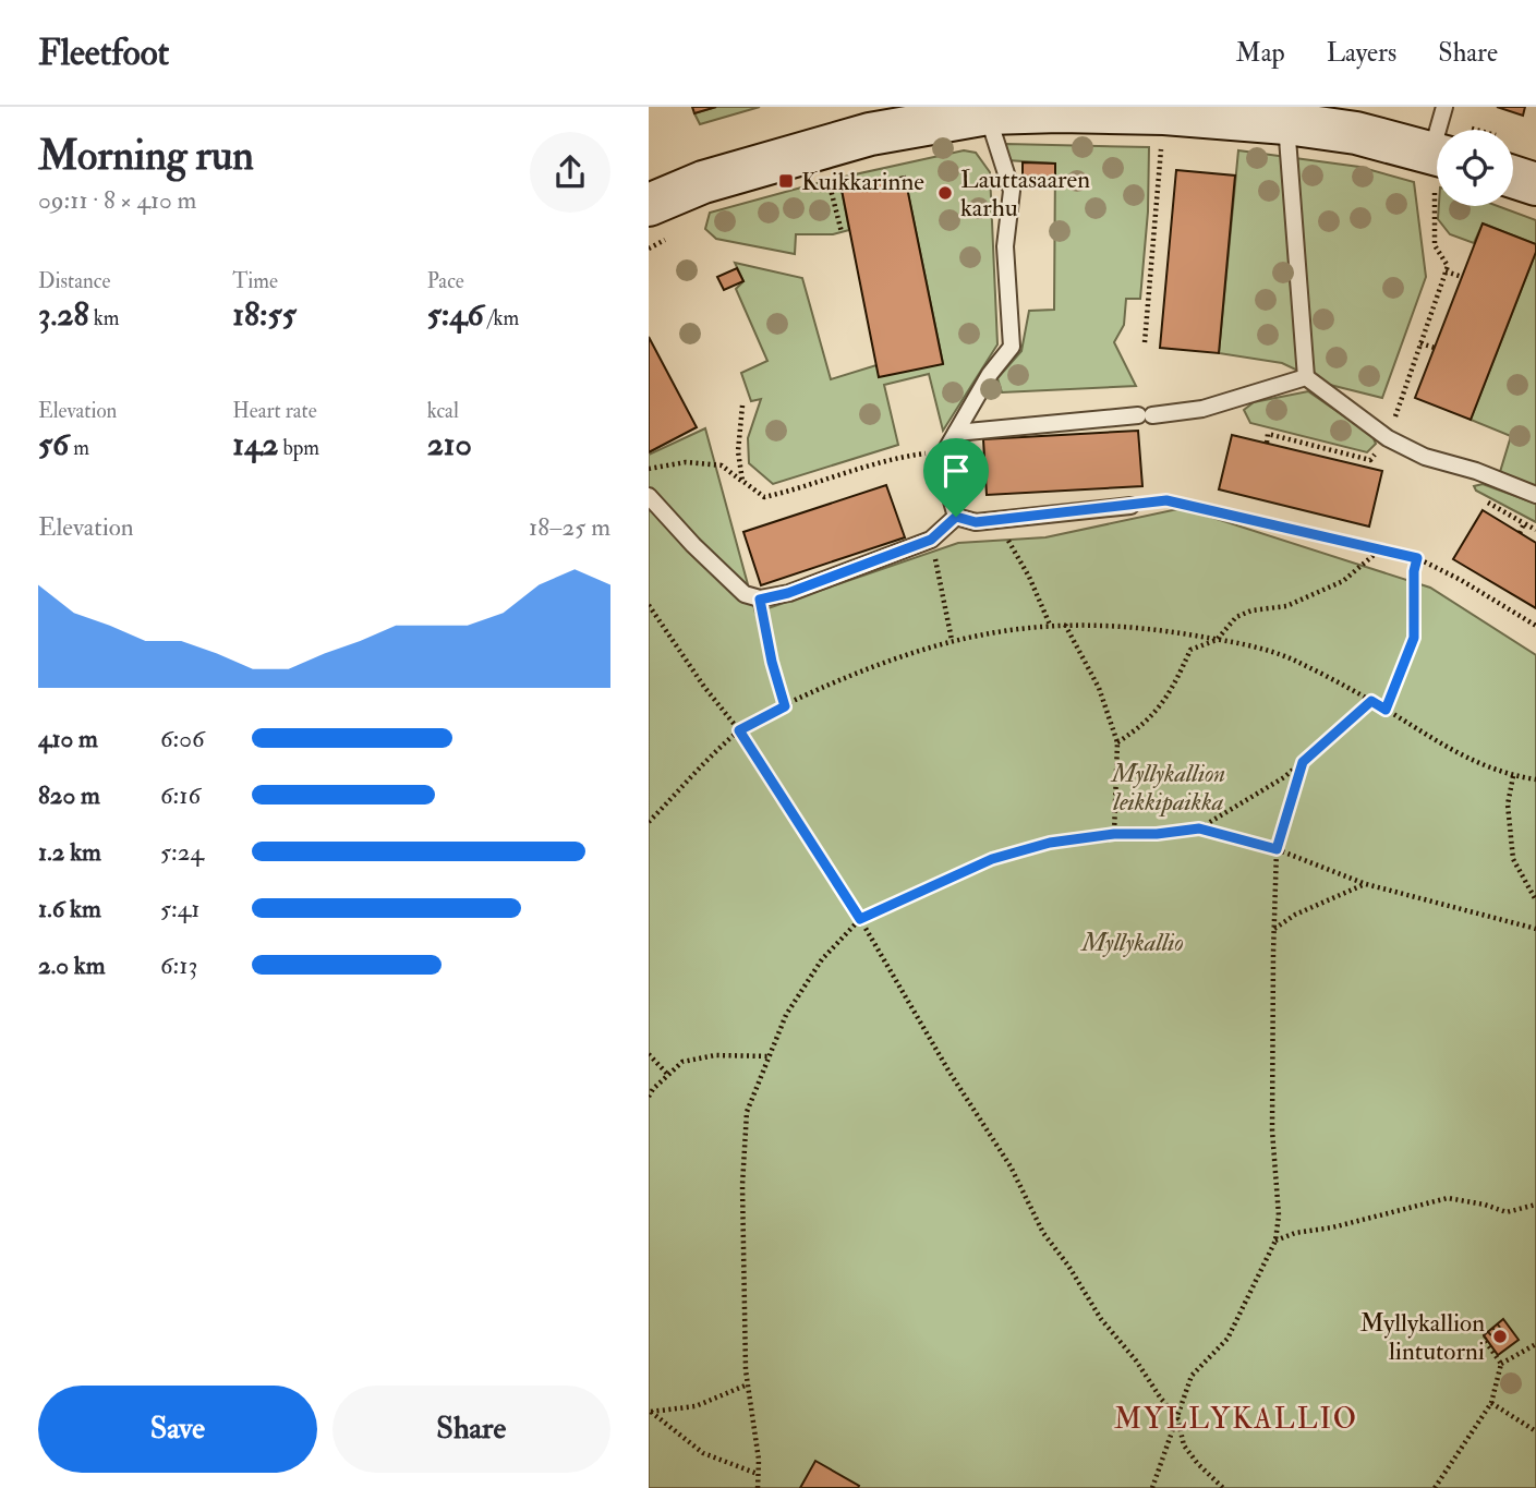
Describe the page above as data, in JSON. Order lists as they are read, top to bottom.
{
  "districts": ["MYLLYKALLIO"],
  "parks": ["Myllykallion leikkipaikka", "Myllykallio"],
  "places": {
    "transit": ["Kuikkarinne"],
    "other": ["Lauttasaaren karhu", "Myllykallion lintutorni"]
  },
  "page": {
    "header": "Fleetfoot",
    "nav": ["Map", "Layers", "Share"],
    "heading": ["Morning run", "09:11 · 8 × 410 m"],
    "stats": [
      ["Distance", "3.28 km"],
      ["Time", "18:55"],
      ["Pace", "5:46 /km"],
      ["Elevation", "56 m"],
      ["Heart rate", "142 bpm"],
      ["kcal", "210"]
    ],
    "chart": ["Elevation", "18–25 m"],
    "list": [
      {
        "name": "410 m",
        "note": "6:06"
      },
      {
        "name": "820 m",
        "note": "6:16"
      },
      {
        "name": "1.2 km",
        "note": "5:24"
      },
      {
        "name": "1.6 km",
        "note": "5:41"
      },
      {
        "name": "2.0 km",
        "note": "6:13"
      }
    ],
    "buttons": ["Save", "Share"]
  }
}
